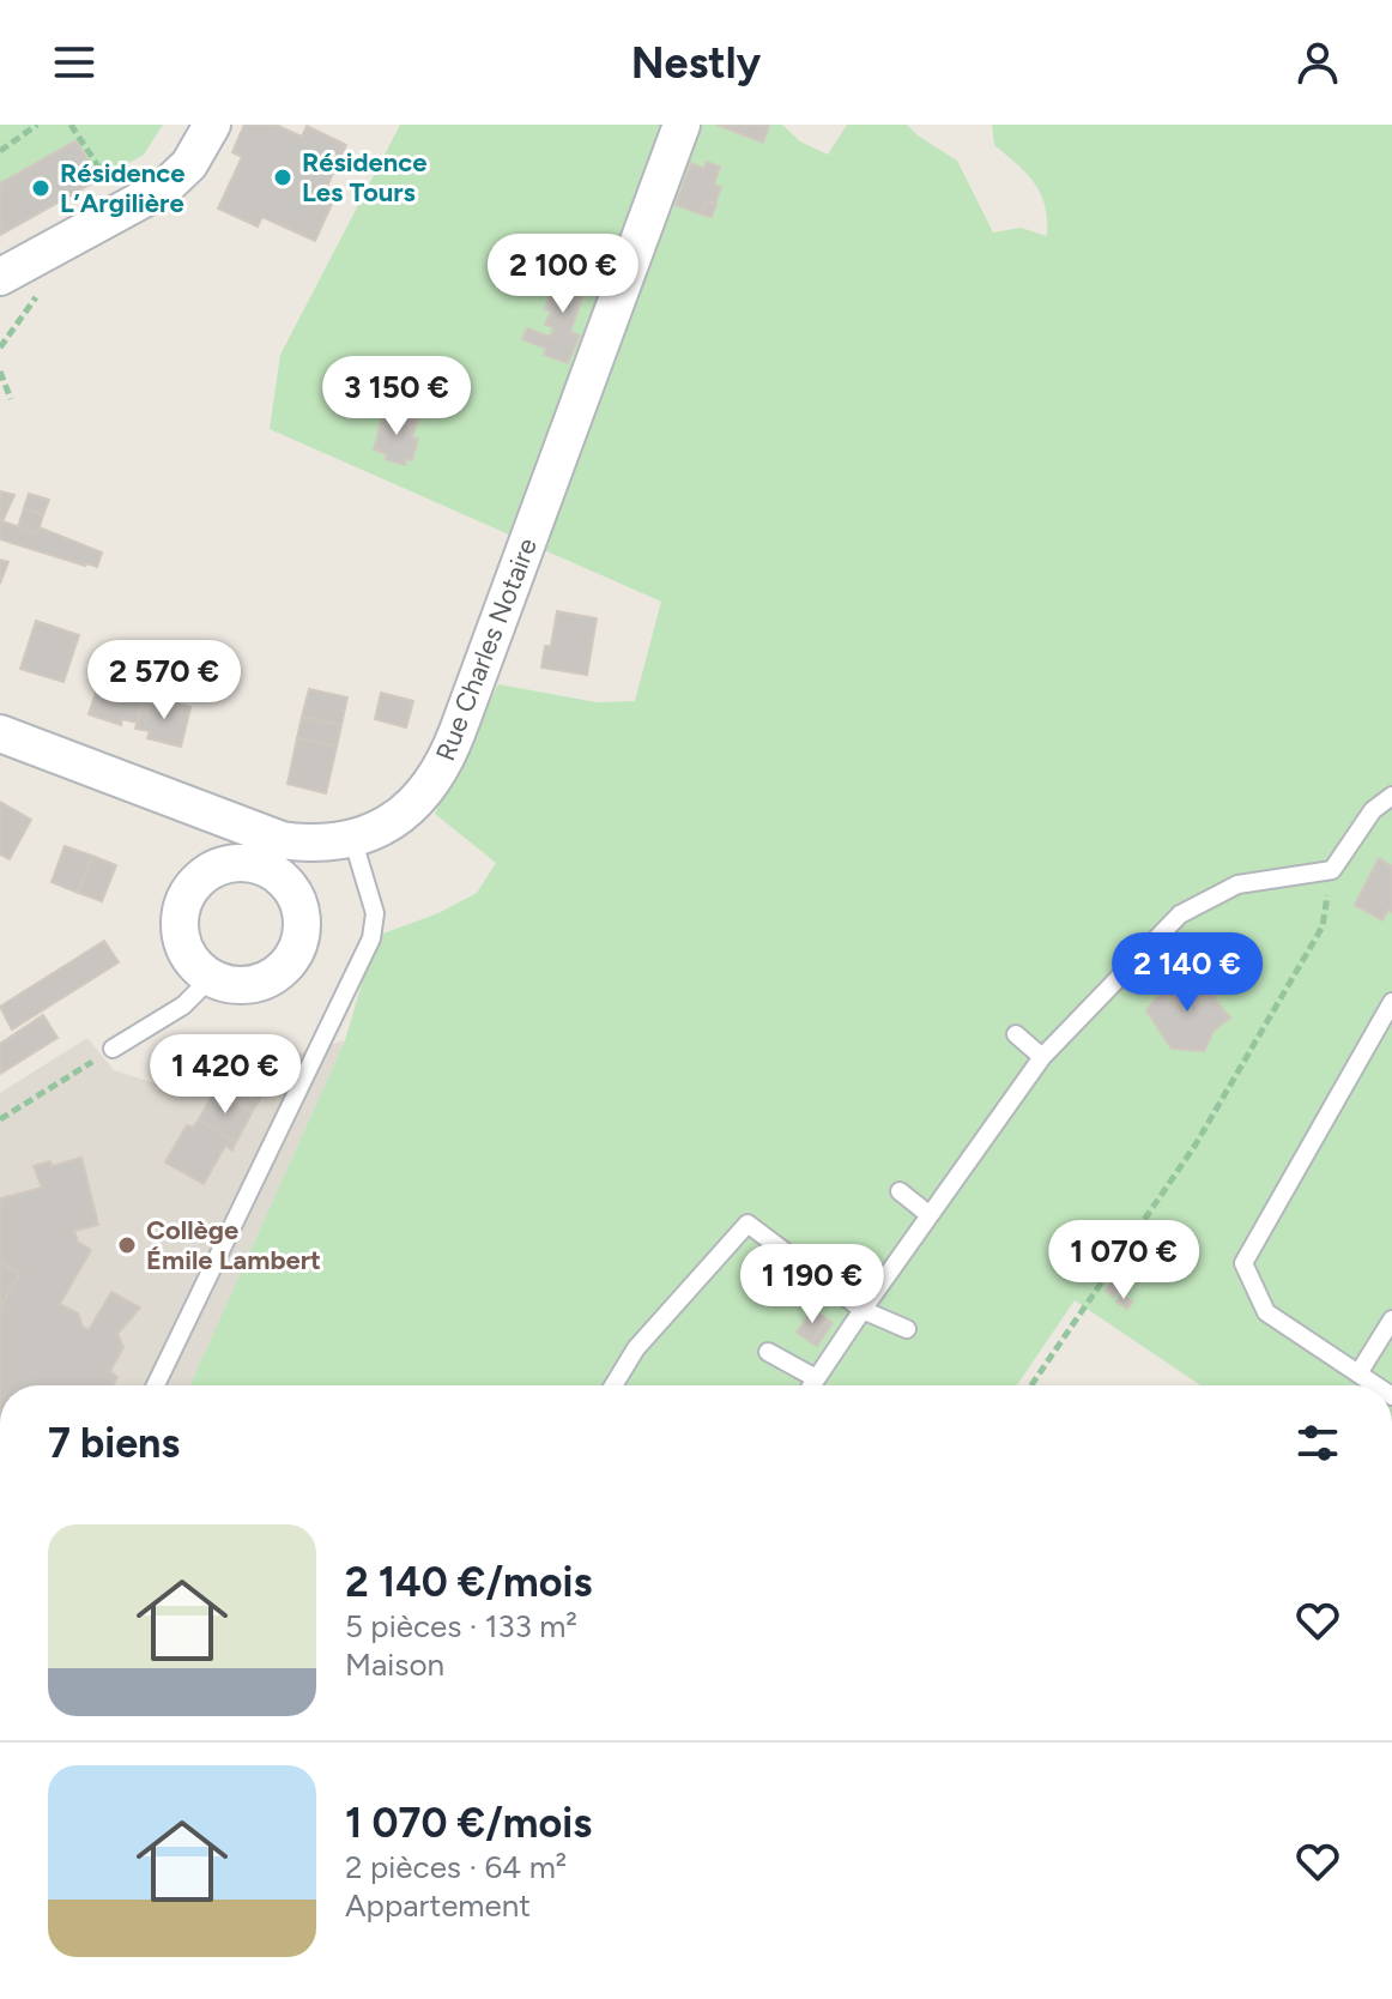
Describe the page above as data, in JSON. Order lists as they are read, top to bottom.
{
  "streets": {
    "street": ["Rue Charles Notaire"]
  },
  "places": ["Résidence Les Tours", "Résidence L’Argilière", "Collège Émile Lambert"],
  "page": {
    "header": "Nestly",
    "price": [
      "2 100 €",
      "3 150 €",
      "2 570 €",
      "2 140 €",
      "1 420 €",
      "1 070 €",
      "1 190 €"
    ],
    "heading": "7 biens",
    "list": [
      {
        "name": "2 140 €/mois",
        "note": "5 pièces · 133 m² · Maison"
      },
      {
        "name": "1 070 €/mois",
        "note": "2 pièces · 64 m² · Appartement"
      }
    ]
  }
}
